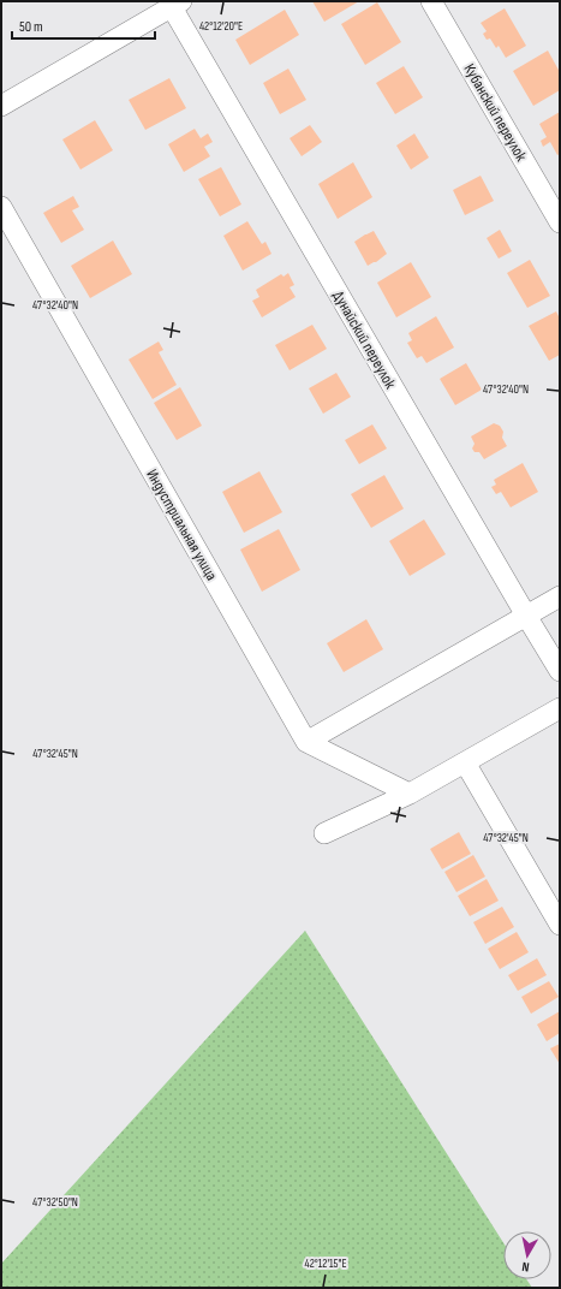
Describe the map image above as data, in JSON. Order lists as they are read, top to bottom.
{
  "streets": {
    "street": ["Кубанский переулок", "Дунайский переулок", "Индустриальная улица"]
  },
  "scale_bar": "50 m",
  "north": "bottom",
  "coordinates": [
    "42°12'20\"E",
    "47°32'40\"N",
    "47°32'45\"N",
    "47°32'50\"N",
    "42°12'15\"E"
  ]
}
